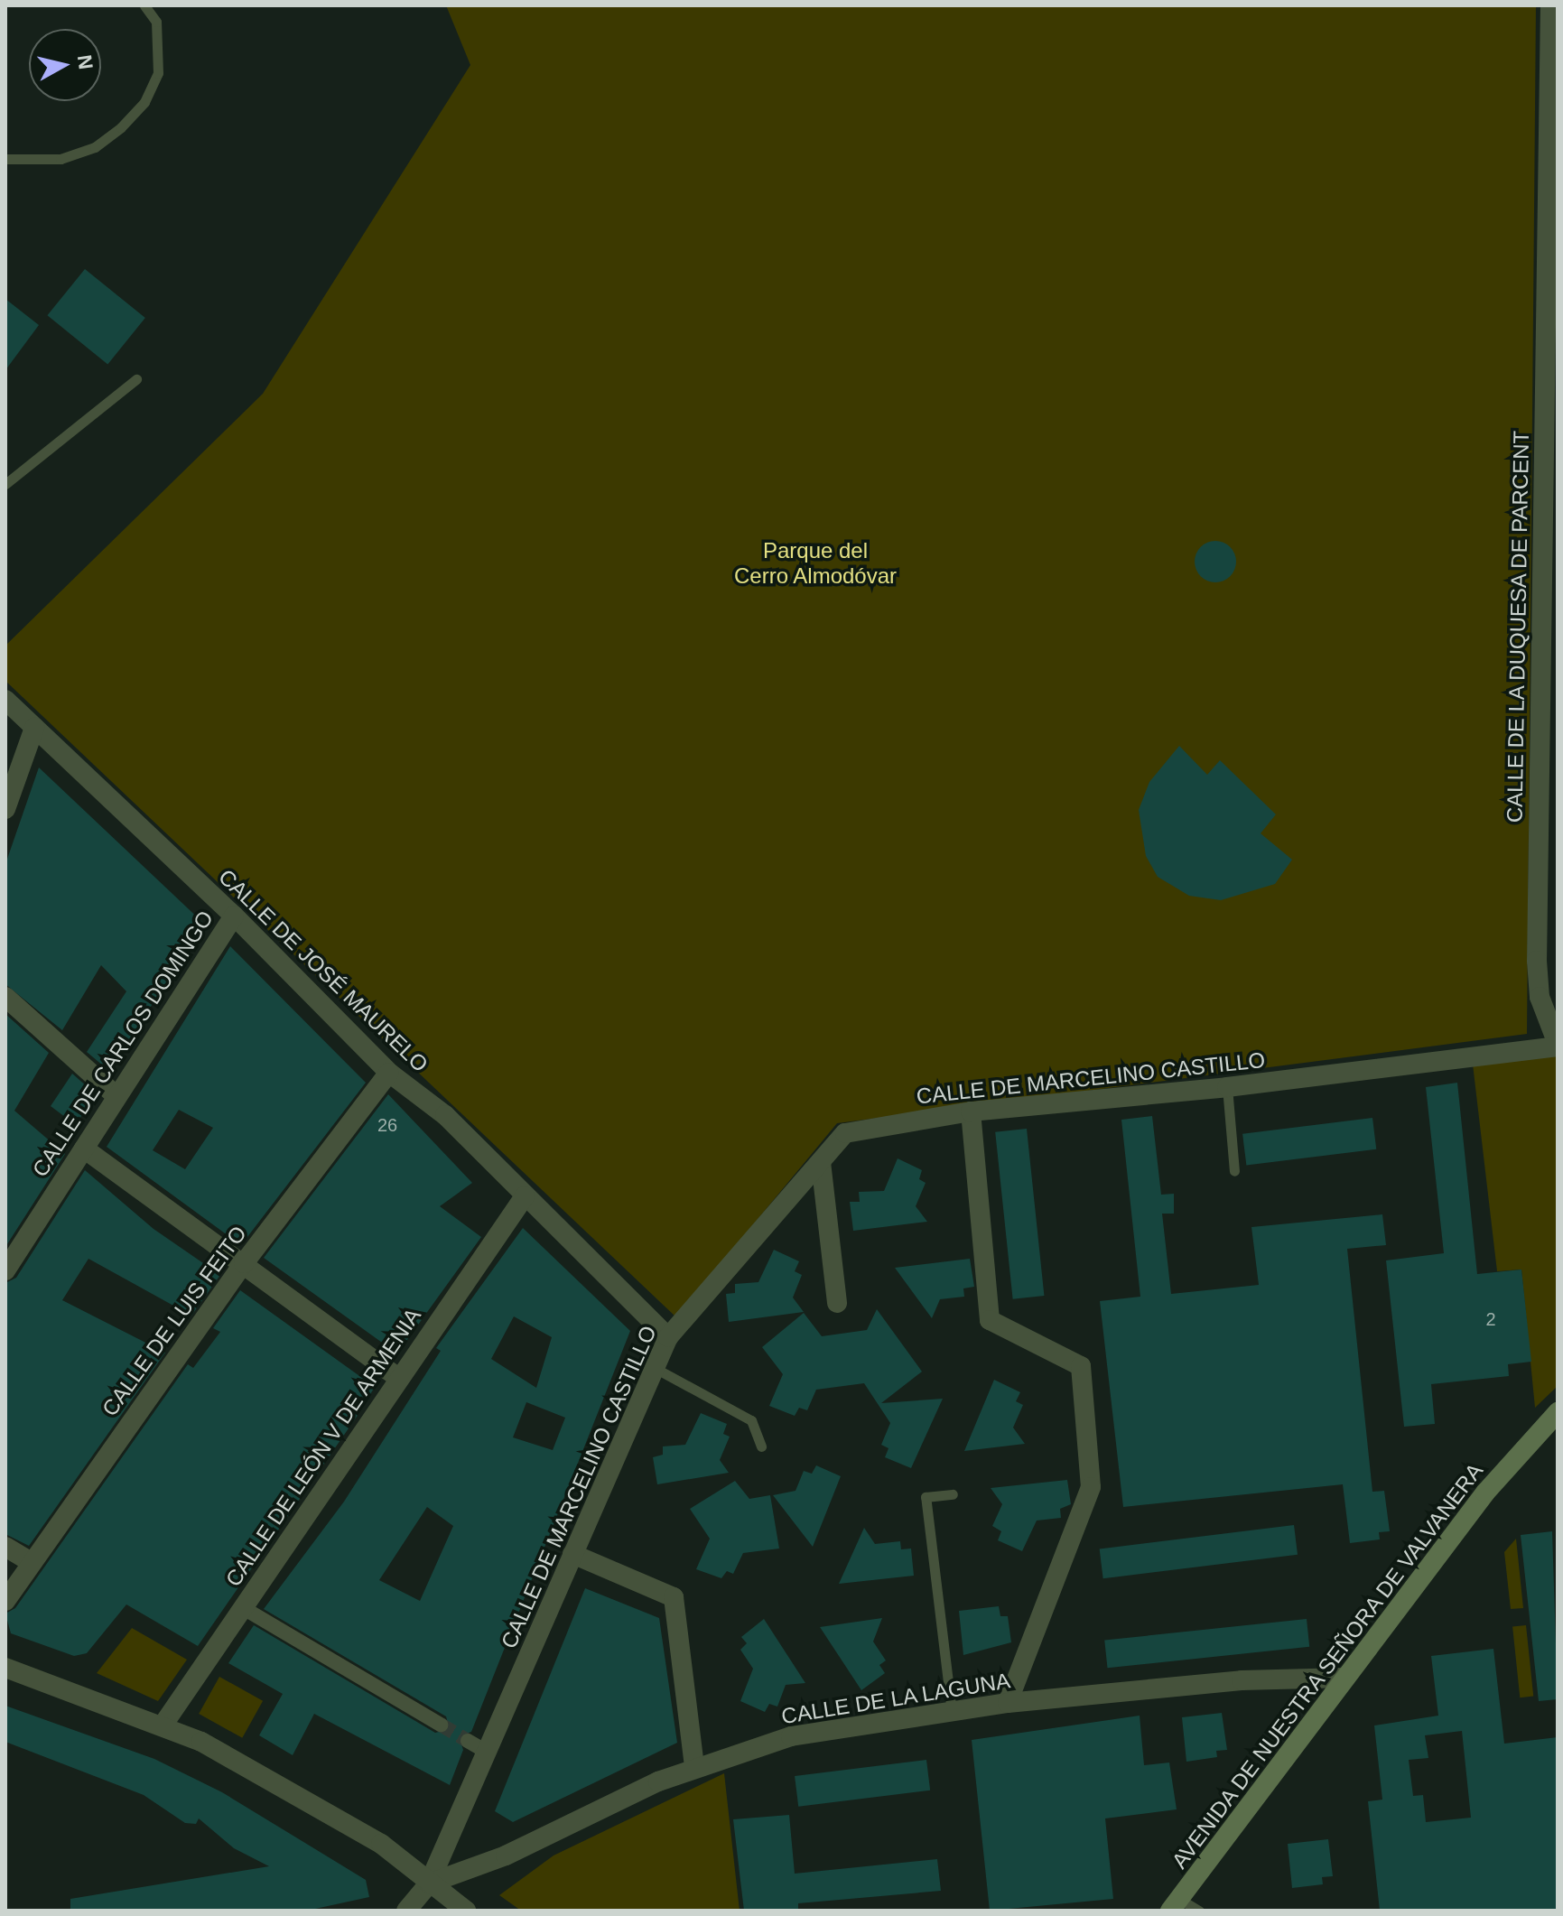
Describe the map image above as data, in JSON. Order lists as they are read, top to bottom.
{
  "streets": {
    "main road": ["AVENIDA DE NUESTRA SEÑORA DE VALVANERA"],
    "street": [
      "CALLE DE LA DUQUESA DE PARCENT",
      "CALLE DE JOSÉ MAURELO",
      "CALLE DE CARLOS DOMINGO",
      "CALLE DE MARCELINO CASTILLO",
      "CALLE DE LUIS FEITO",
      "CALLE DE LEÓN V DE ARMENIA",
      "CALLE DE LA LAGUNA"
    ]
  },
  "crossings": [
    ["CALLE DE LA DUQUESA DE PARCENT", "CALLE DE MARCELINO CASTILLO"],
    ["CALLE DE JOSÉ MAURELO", "CALLE DE CARLOS DOMINGO"],
    ["CALLE DE JOSÉ MAURELO", "CALLE DE MARCELINO CASTILLO"],
    ["CALLE DE JOSÉ MAURELO", "CALLE DE LUIS FEITO"],
    ["CALLE DE JOSÉ MAURELO", "CALLE DE LEÓN V DE ARMENIA"],
    ["CALLE DE MARCELINO CASTILLO", "CALLE DE LA LAGUNA"],
    ["AVENIDA DE NUESTRA SEÑORA DE VALVANERA", "CALLE DE LA LAGUNA"]
  ],
  "parks": ["Parque del Cerro Almodóvar"],
  "house_numbers": ["26", "2"],
  "north": "right"
}
